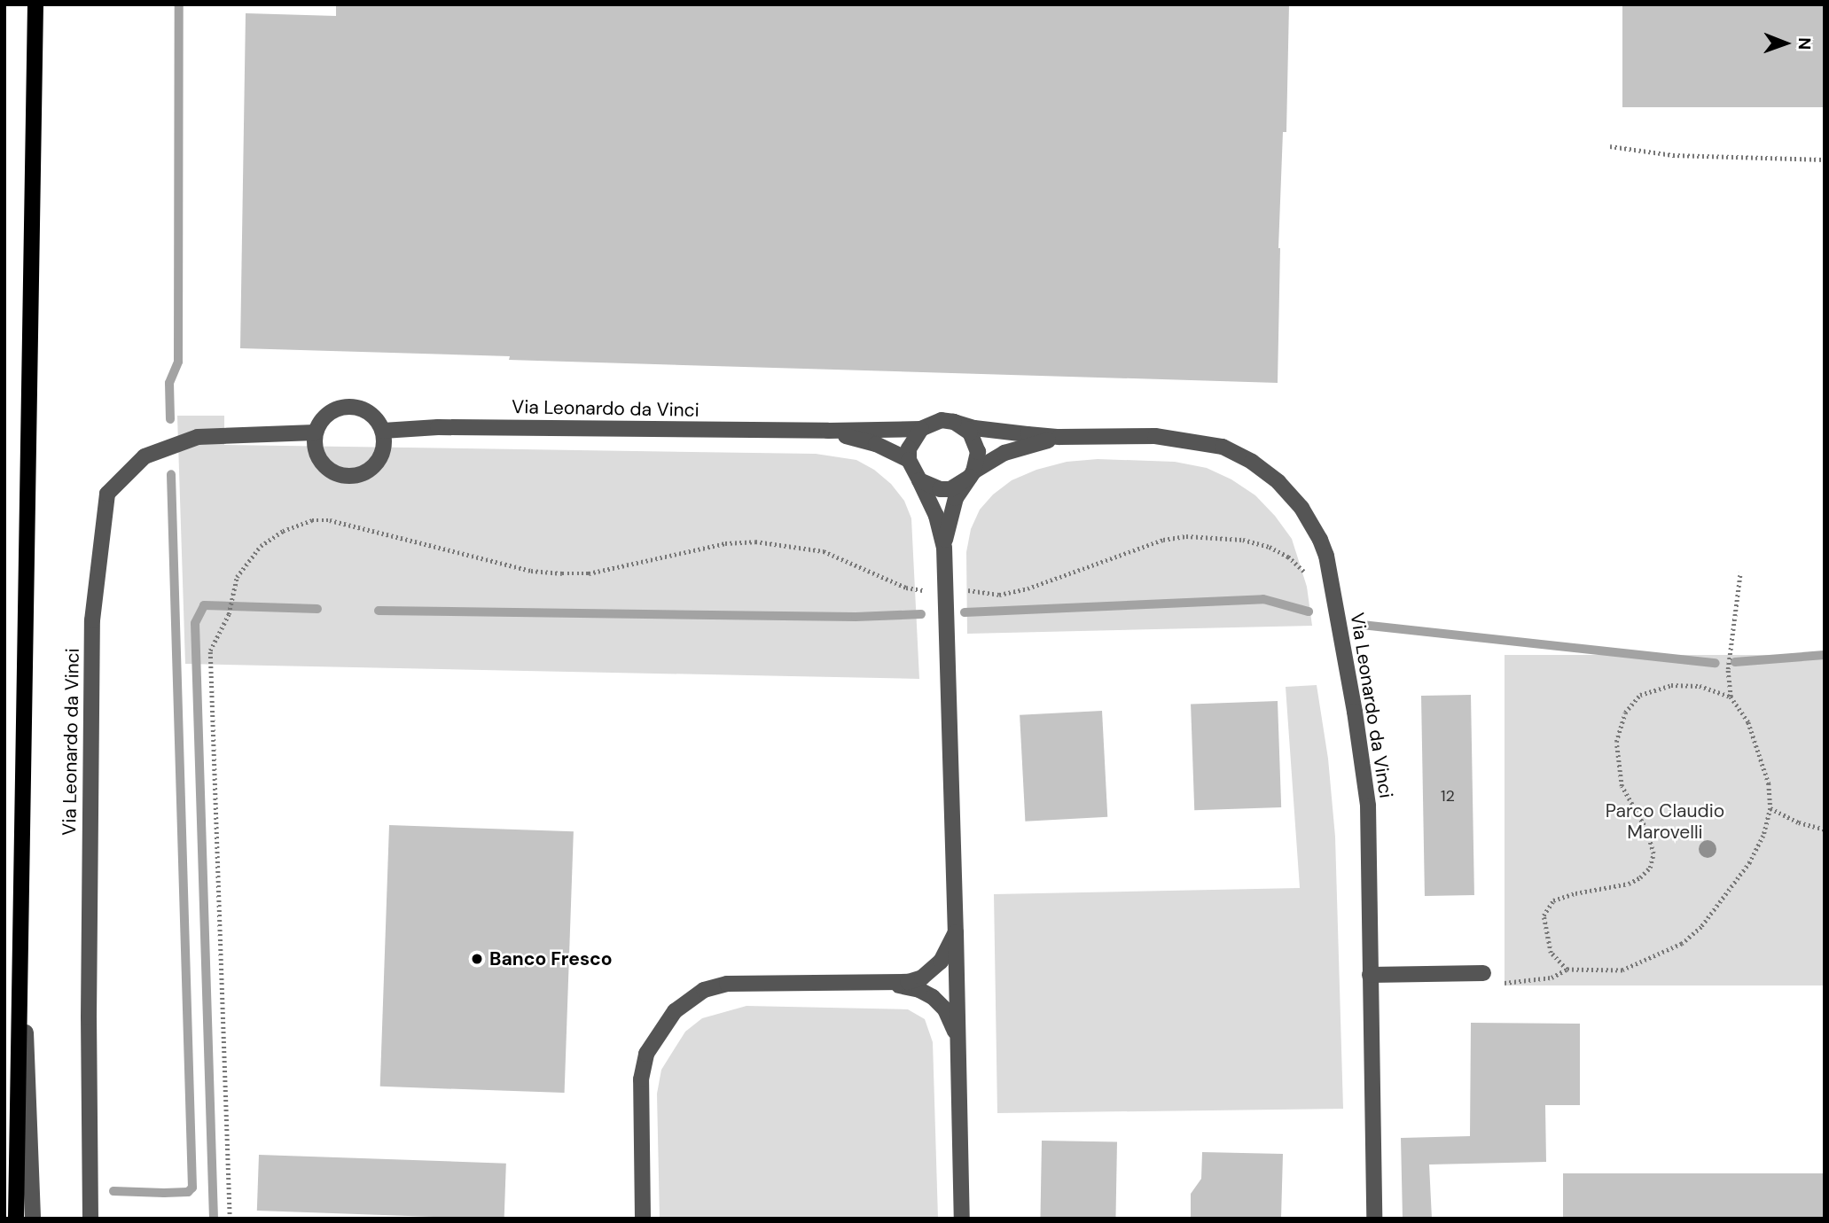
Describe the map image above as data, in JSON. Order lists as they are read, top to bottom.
{
  "streets": {
    "street": ["Via Leonardo da Vinci"]
  },
  "parks": ["Parco Claudio Marovelli"],
  "places": ["Banco Fresco"],
  "house_numbers": ["12"],
  "north": "right"
}
